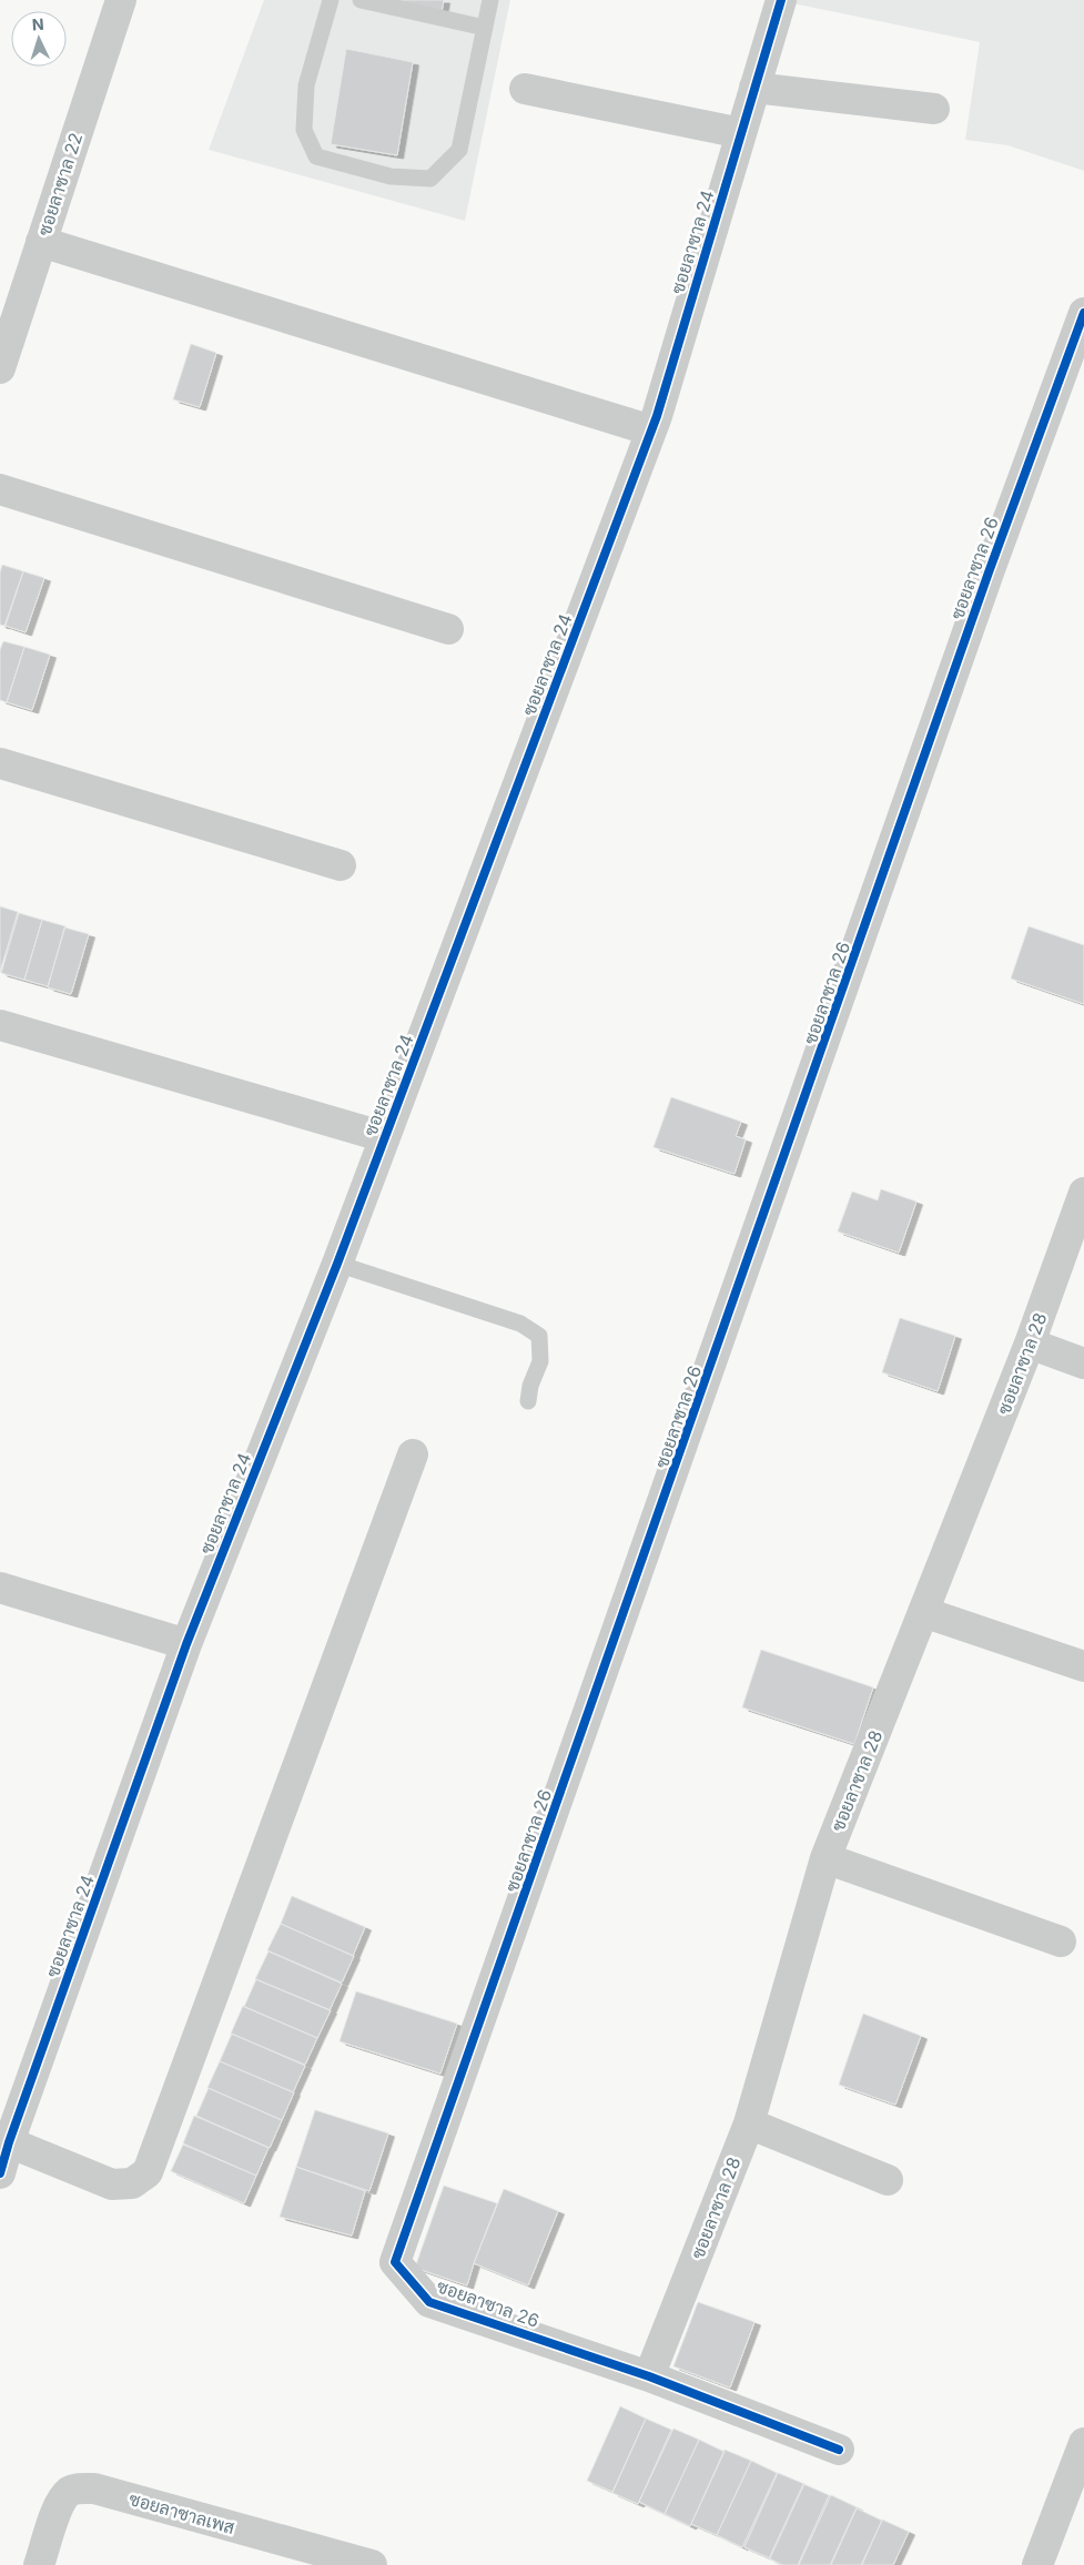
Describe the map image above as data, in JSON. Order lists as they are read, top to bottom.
{
  "streets": {
    "street": [
      "ซอยลาซาล 22",
      "ซอยลาซาล 24",
      "ซอยลาซาล 26",
      "ซอยลาซาล 28",
      "ซอยลาซาลเพส"
    ]
  },
  "crossings": [
    ["ซอยลาซาล 26", "ซอยลาซาล 28"]
  ],
  "north": "top"
}
